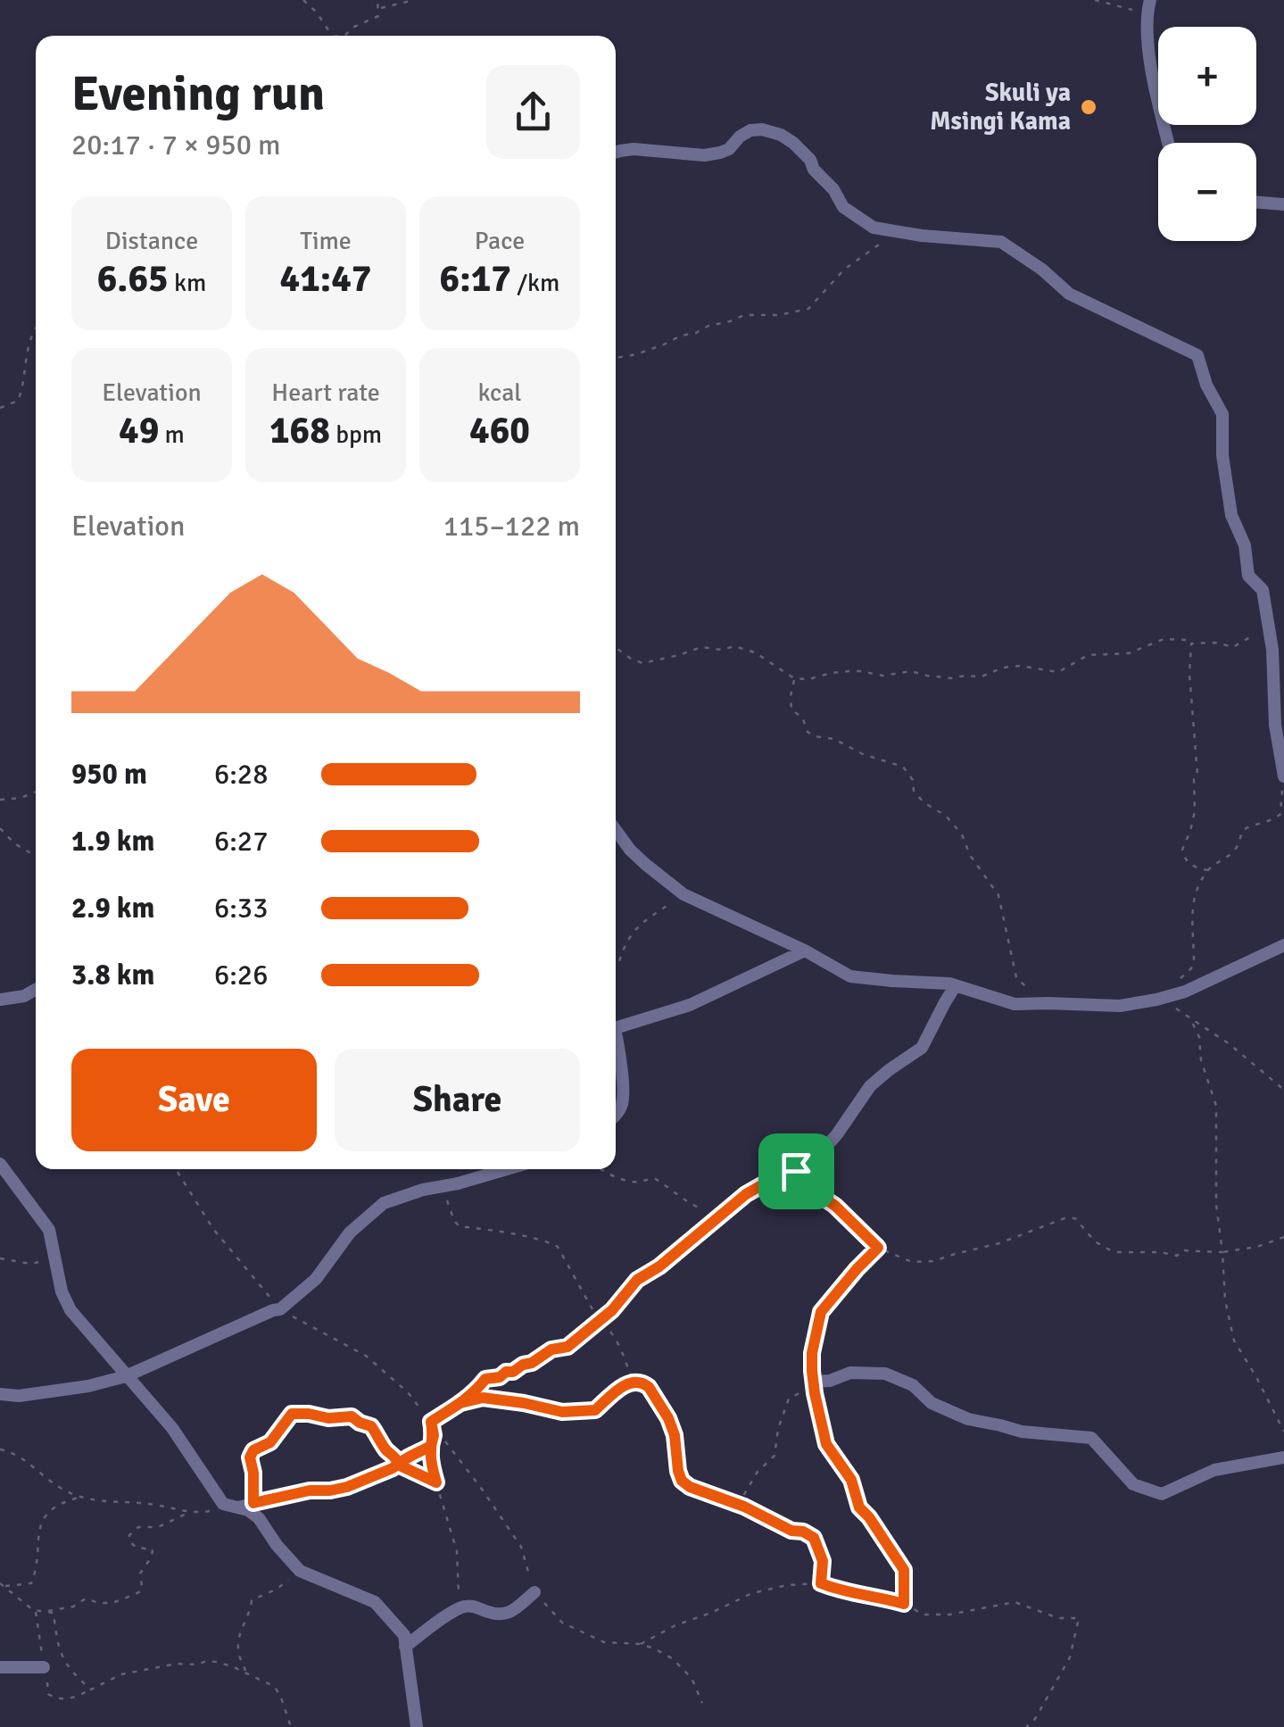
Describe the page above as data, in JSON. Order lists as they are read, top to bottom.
{
  "places": ["Skuli ya Msingi Kama"],
  "page": {
    "map_buttons": ["+", "−"],
    "heading": ["Evening run", "20:17 · 7 × 950 m"],
    "stats": [
      ["Distance", "6.65 km"],
      ["Time", "41:47"],
      ["Pace", "6:17 /km"],
      ["Elevation", "49 m"],
      ["Heart rate", "168 bpm"],
      ["kcal", "460"]
    ],
    "chart": ["Elevation", "115–122 m"],
    "list": [
      {
        "name": "950 m",
        "note": "6:28"
      },
      {
        "name": "1.9 km",
        "note": "6:27"
      },
      {
        "name": "2.9 km",
        "note": "6:33"
      },
      {
        "name": "3.8 km",
        "note": "6:26"
      }
    ],
    "buttons": ["Save", "Share"]
  }
}
